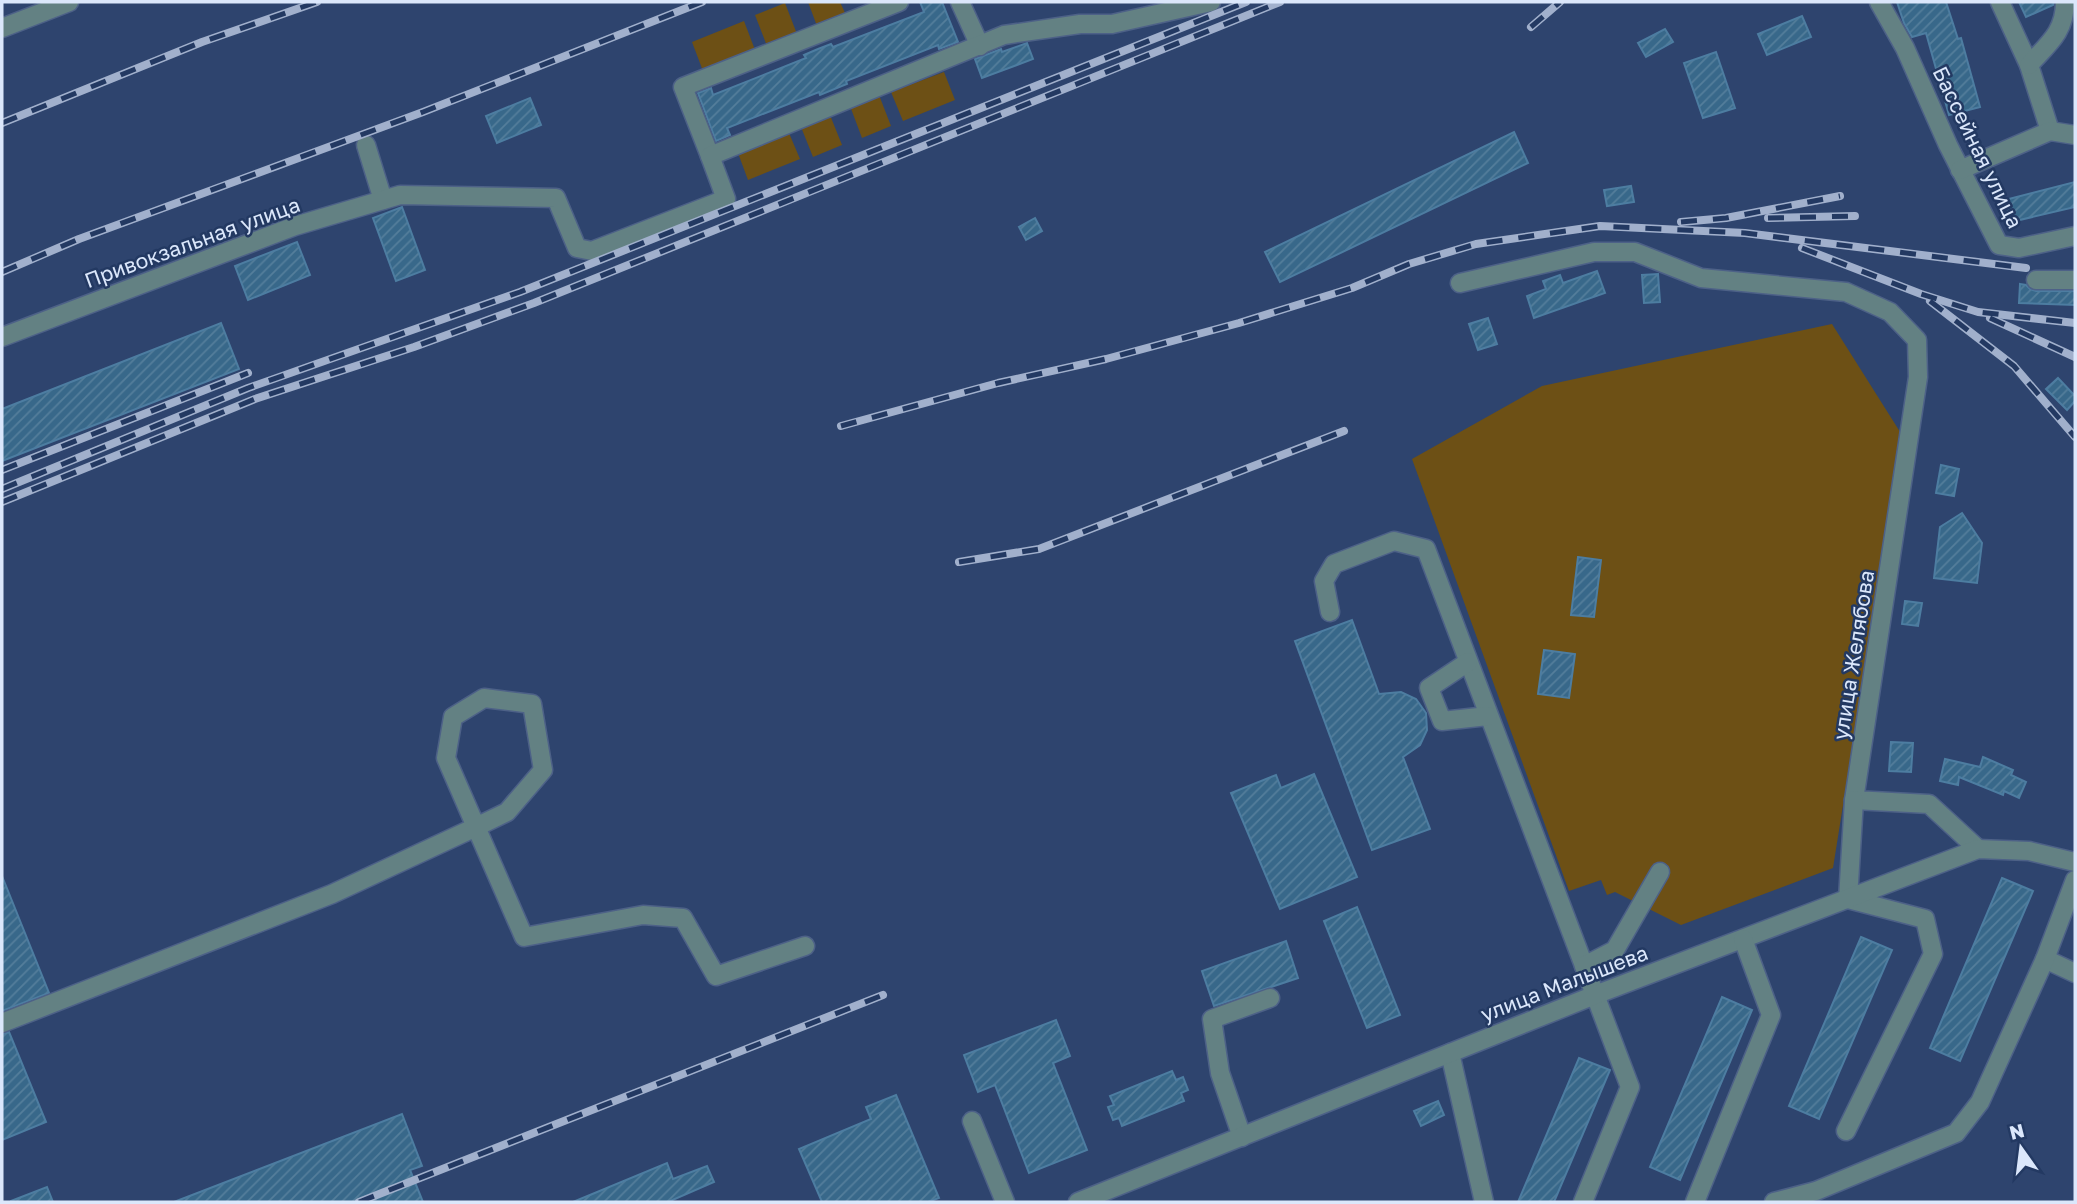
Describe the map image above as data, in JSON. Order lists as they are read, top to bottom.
{
  "streets": {
    "street": [
      "Бассейная улица",
      "Привокзальная улица",
      "улица Желябова",
      "улица Малышева"
    ]
  },
  "crossings": [
    ["улица Желябова", "улица Малышева"]
  ],
  "north": "top"
}
